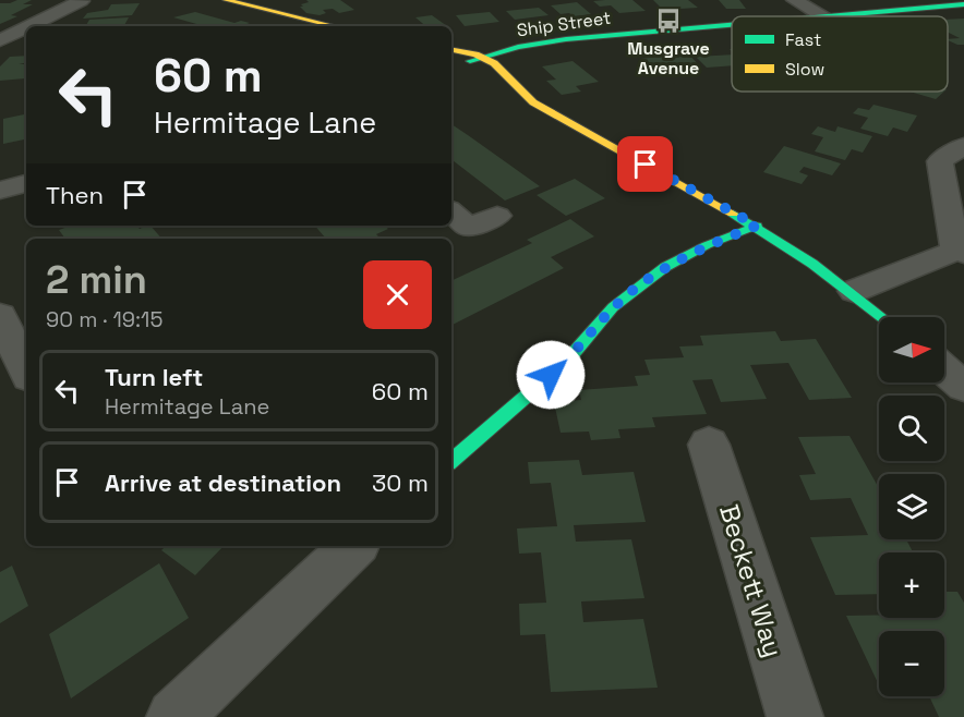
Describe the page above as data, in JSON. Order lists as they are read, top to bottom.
{
  "streets": {
    "street": ["Ship Street", "Beckett Way"]
  },
  "places": {
    "bus stop": ["Musgrave Avenue"]
  },
  "legend": ["Fast", "Slow"],
  "north": "right",
  "page": {
    "turn": ["60 m", "Hermitage Lane"],
    "then": "Then",
    "heading": ["2 min", "90 m · 19:15"],
    "map_buttons": ["+", "−"],
    "list": [
      {
        "name": "Turn left",
        "note": "Hermitage Lane",
        "value": "60 m"
      },
      {
        "name": "Arrive at destination",
        "value": "30 m"
      }
    ]
  }
}
